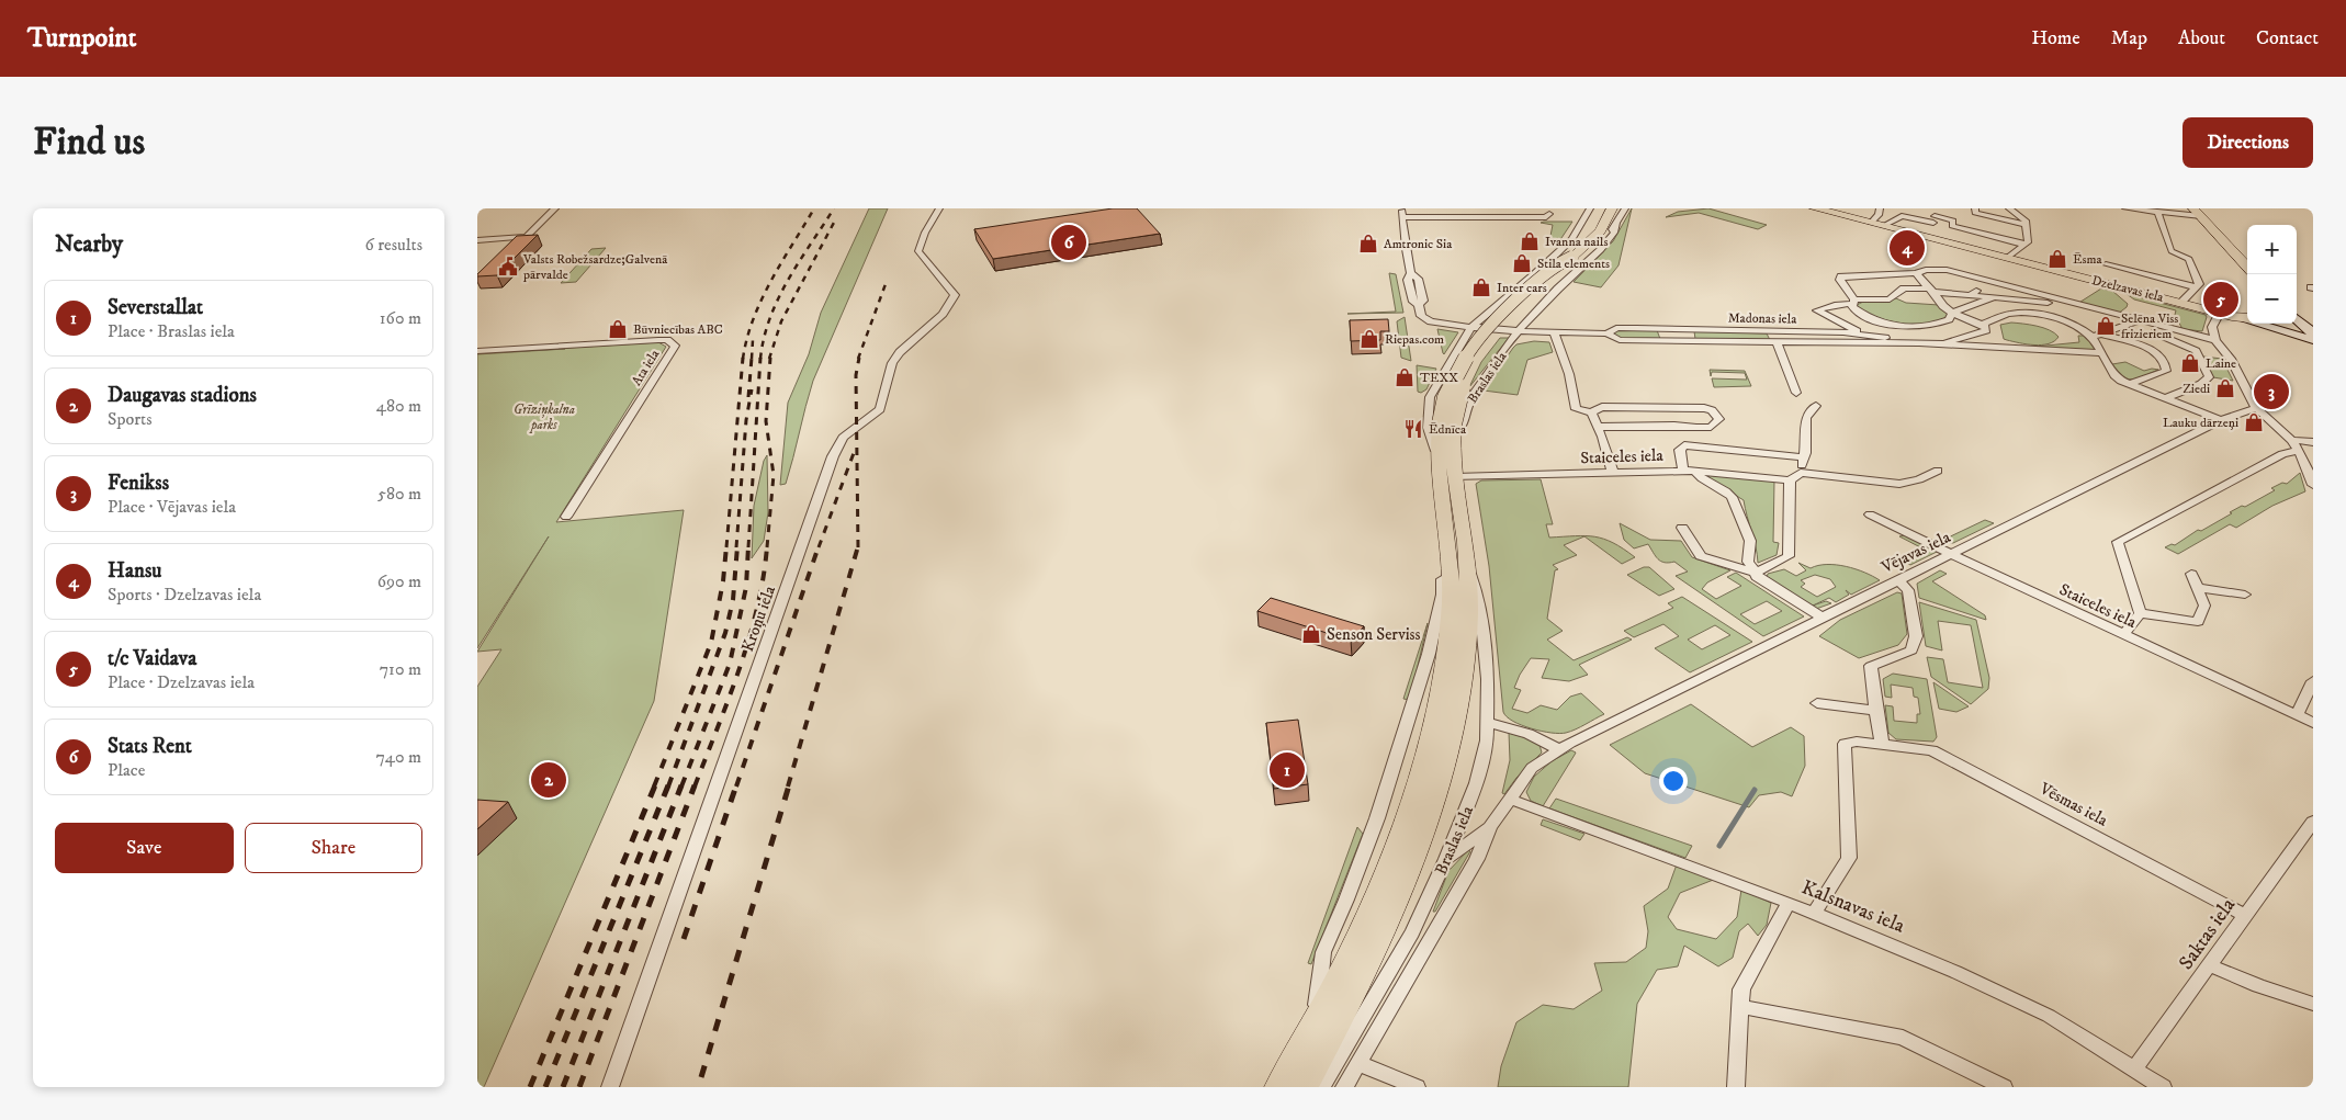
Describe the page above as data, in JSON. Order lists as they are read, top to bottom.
{
  "streets": {
    "main road": ["Dzelzavas iela", "Braslas iela"],
    "street": [
      "Madonas iela",
      "Ata iela",
      "Staiceles iela",
      "Vējavas iela",
      "Kroņu iela",
      "Vēsmas iela",
      "Kalsnavas iela",
      "Saktas iela"
    ]
  },
  "crossings": [
    ["Madonas iela", "Braslas iela"],
    ["Braslas iela", "Staiceles iela"],
    ["Braslas iela", "Vējavas iela"],
    ["Braslas iela", "Kalsnavas iela"],
    ["Staiceles iela", "Vējavas iela"],
    ["Vējavas iela", "Kalsnavas iela"],
    ["Vēsmas iela", "Kalsnavas iela"],
    ["Vēsmas iela", "Saktas iela"],
    ["Kalsnavas iela", "Saktas iela"]
  ],
  "parks": ["Grīziņkalna parks"],
  "places": {
    "shop": [
      "Ivanna nails",
      "Amtronic Sia",
      "Ēsma",
      "Stila elements",
      "Inter cars",
      "Selēna Viss frizieriem",
      "Būvniecības ABC",
      "Riepas.com",
      "Laine",
      "TEXX",
      "Ziedi",
      "Lauku dārzeņi",
      "Senson Serviss"
    ],
    "public building": ["Valsts Robežsardze;Galvenā pārvalde"],
    "restaurant": ["Ēdnīca"]
  },
  "page": {
    "header": "Turnpoint",
    "nav": [
      "Home",
      "Map",
      "About",
      "Contact"
    ],
    "buttons": [
      "Directions",
      ["Save", "Share"]
    ],
    "title": "Find us",
    "heading": ["Nearby", "6 results"],
    "pins": [
      "6",
      "4",
      "5",
      "3",
      "1",
      "2"
    ],
    "map_buttons": ["+", "−"],
    "list": [
      {
        "mark": "1",
        "name": "Severstallat",
        "note": "Place · Braslas iela",
        "value": "160 m"
      },
      {
        "mark": "2",
        "name": "Daugavas stadions",
        "note": "Sports",
        "value": "480 m"
      },
      {
        "mark": "3",
        "name": "Fenikss",
        "note": "Place · Vējavas iela",
        "value": "580 m"
      },
      {
        "mark": "4",
        "name": "Hansu",
        "note": "Sports · Dzelzavas iela",
        "value": "690 m"
      },
      {
        "mark": "5",
        "name": "t/c Vaidava",
        "note": "Place · Dzelzavas iela",
        "value": "710 m"
      },
      {
        "mark": "6",
        "name": "Stats Rent",
        "note": "Place",
        "value": "740 m"
      }
    ]
  }
}
